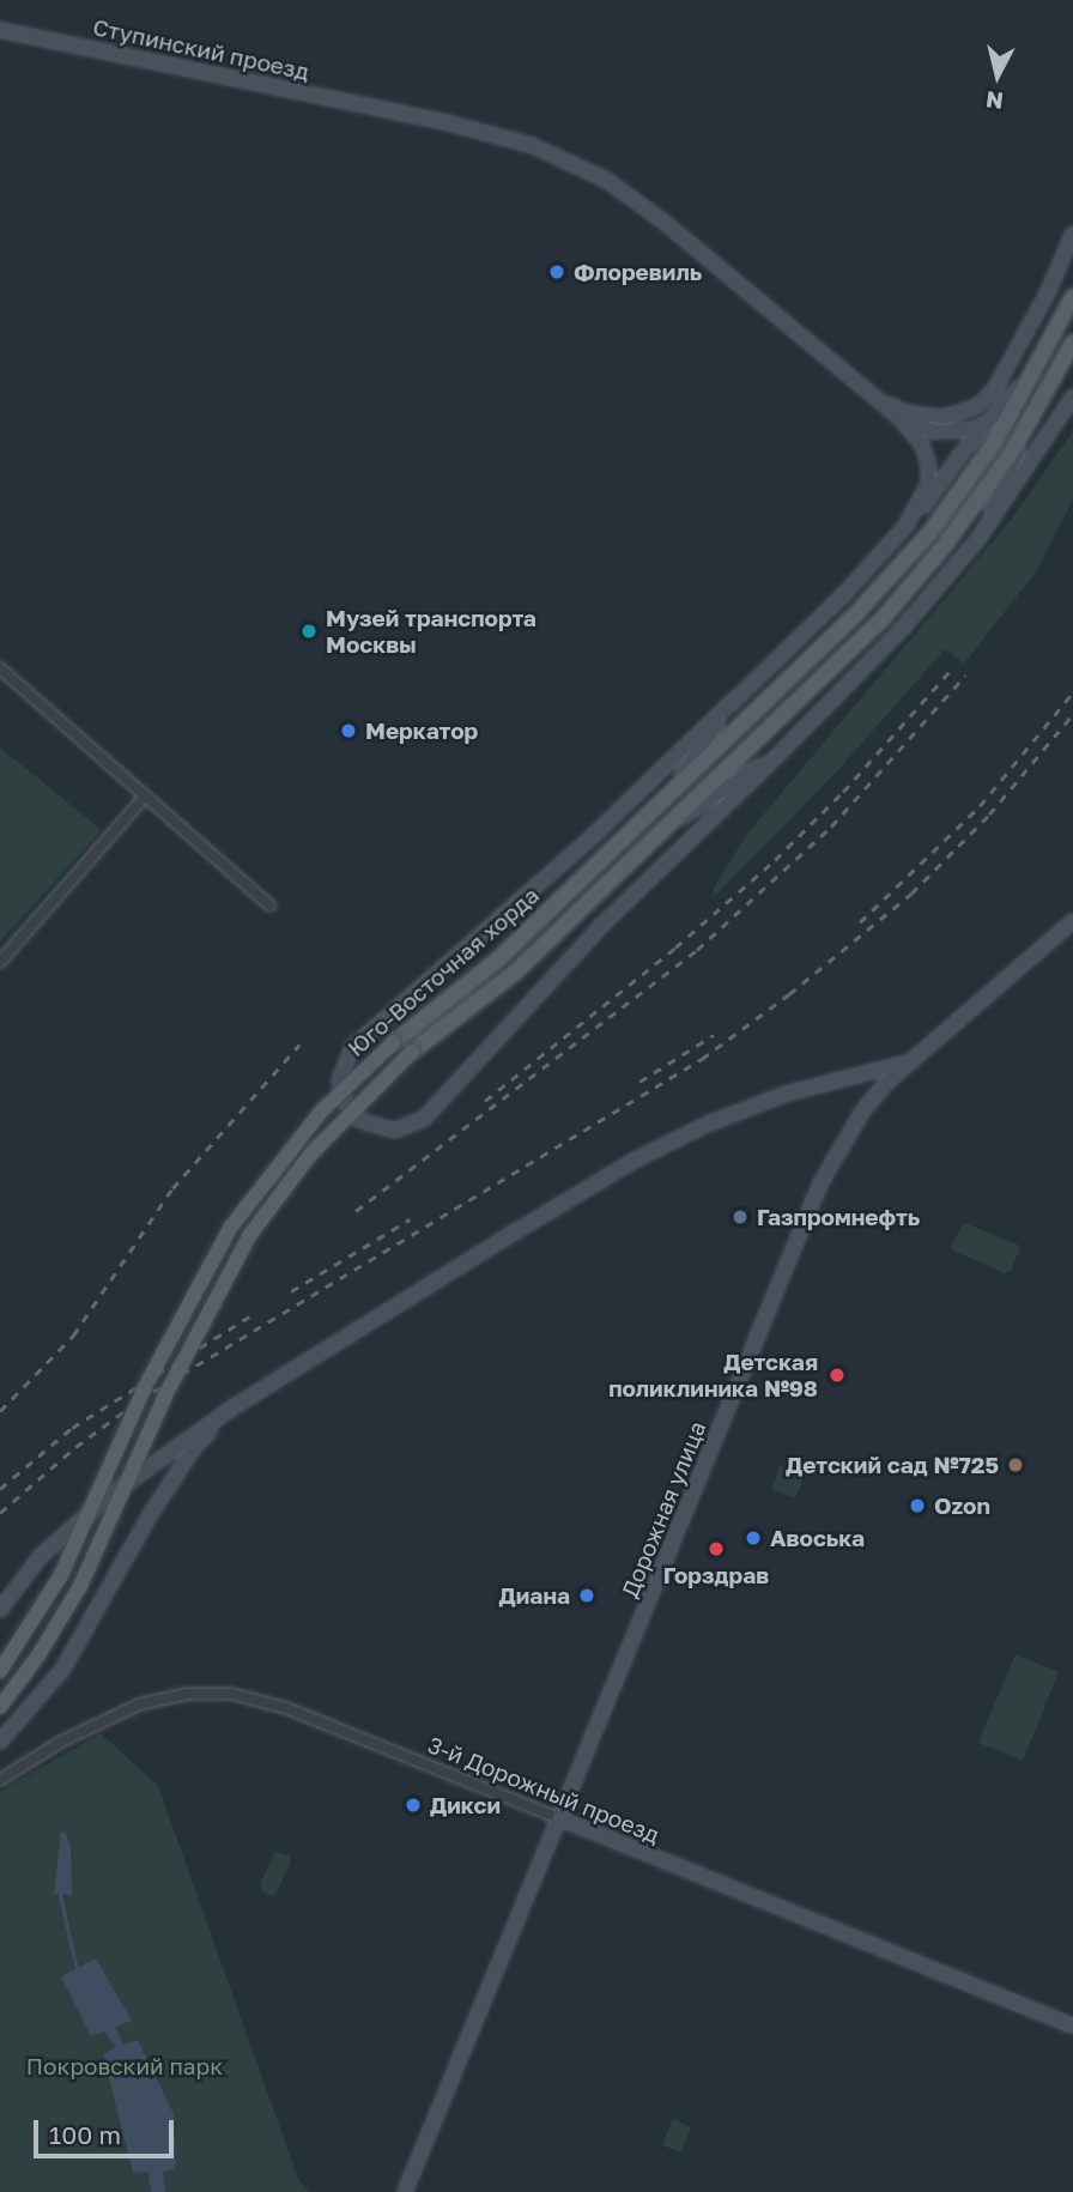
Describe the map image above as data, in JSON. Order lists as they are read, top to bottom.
{
  "streets": {
    "main road": ["Юго-Восточная хорда"],
    "street": ["Ступинский проезд", "Дорожная улица", "3-й Дорожный проезд"]
  },
  "crossings": [
    ["Дорожная улица", "3-й Дорожный проезд"]
  ],
  "parks": ["Покровский парк"],
  "places": [
    "Флоревиль",
    "Музей транспорта Москвы",
    "Меркатор",
    "Газпромнефть",
    "Детская поликлиника №98",
    "Детский сад №725",
    "Ozon",
    "Авоська",
    "Горздрав",
    "Диана",
    "Дикси"
  ],
  "scale_bar": "100 m",
  "north": "bottom"
}
